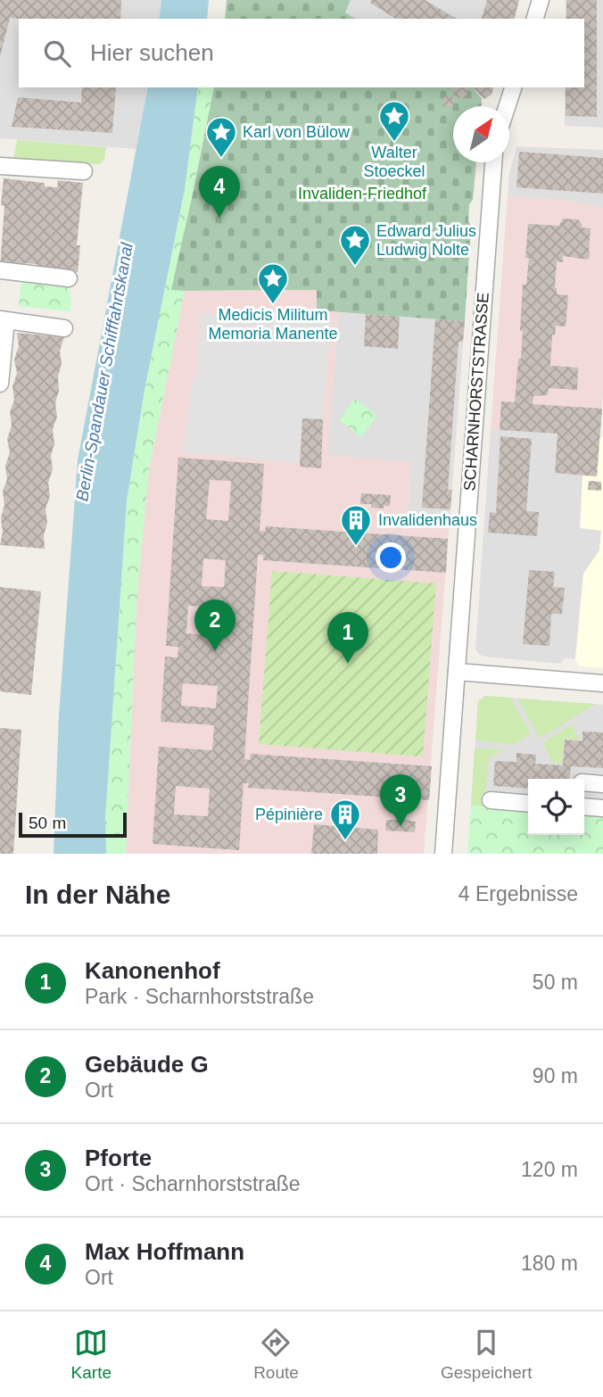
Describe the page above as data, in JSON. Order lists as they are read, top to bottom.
{
  "streets": {
    "street": ["SCHARNHORSTSTRASSE"]
  },
  "water": ["Berlin-Spandauer Schifffahrtskanal"],
  "parks": ["Invaliden-Friedhof"],
  "places": {
    "place": [
      "Walter Stoeckel",
      "Karl von Bülow",
      "Edward Julius Ludwig Nolte",
      "Medicis Militum Memoria Manente"
    ],
    "building": ["Invalidenhaus", "Pépinière"]
  },
  "scale_bar": "50 m",
  "north": "top right",
  "page": {
    "search": "Hier suchen",
    "pins": [
      "4",
      "2",
      "1",
      "3"
    ],
    "scale": "50 m",
    "heading": ["In der Nähe", "4 Ergebnisse"],
    "list": [
      {
        "mark": "1",
        "name": "Kanonenhof",
        "note": "Park · Scharnhorststraße",
        "value": "50 m"
      },
      {
        "mark": "2",
        "name": "Gebäude G",
        "note": "Ort",
        "value": "90 m"
      },
      {
        "mark": "3",
        "name": "Pforte",
        "note": "Ort · Scharnhorststraße",
        "value": "120 m"
      },
      {
        "mark": "4",
        "name": "Max Hoffmann",
        "note": "Ort",
        "value": "180 m"
      }
    ],
    "nav": ["Karte", "Route", "Gespeichert"]
  }
}
